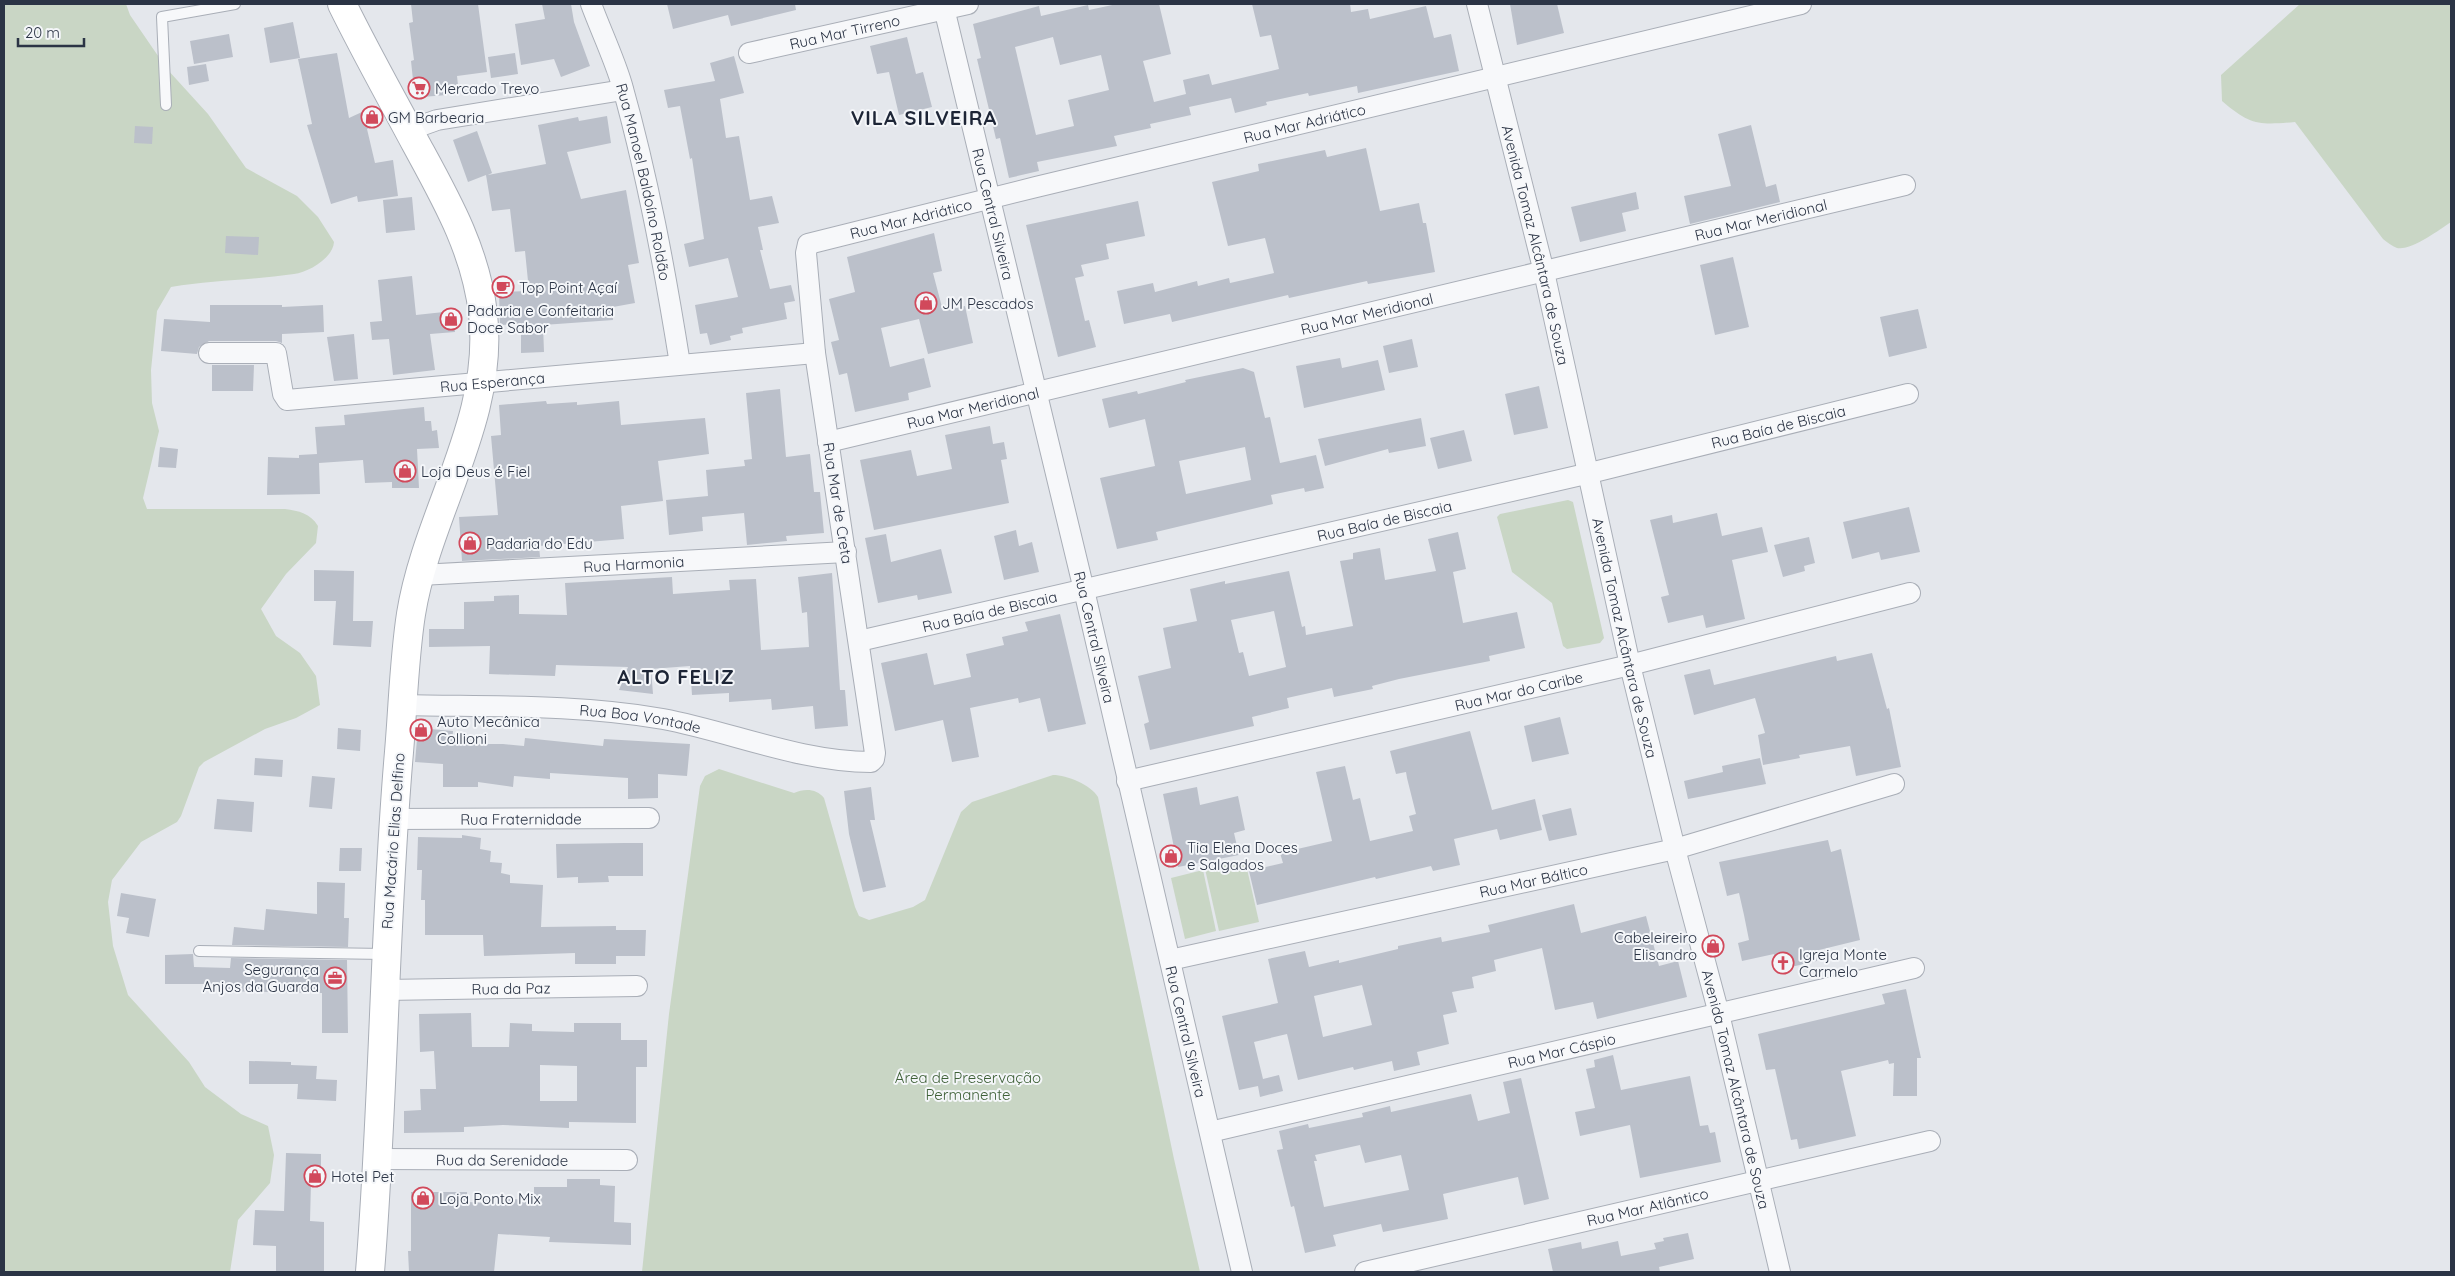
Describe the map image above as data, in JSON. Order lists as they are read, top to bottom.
{
  "streets": {
    "main road": ["Rua Macário Elias Delfino"],
    "street": [
      "Rua Mar Tirreno",
      "Rua Mar Adriático",
      "Rua Manoel Baldoíno Roldão",
      "Rua Central Silveira",
      "Rua Mar Meridional",
      "Avenida Tomaz Alcântara de Souza",
      "Rua Esperança",
      "Rua Baía de Biscaia",
      "Rua Mar de Creta",
      "Rua Harmonia",
      "Rua Mar do Caribe",
      "Rua Boa Vontade",
      "Rua Fraternidade",
      "Rua Mar Báltico",
      "Rua da Paz",
      "Rua Mar Cáspio",
      "Rua da Serenidade",
      "Rua Mar Atlântico"
    ]
  },
  "crossings": [
    ["Rua Mar Tirreno", "Rua Central Silveira"],
    ["Rua Mar Adriático", "Rua Central Silveira"],
    ["Rua Mar Adriático", "Avenida Tomaz Alcântara de Souza"],
    ["Rua Mar Adriático", "Rua Mar de Creta"],
    ["Rua Manoel Baldoíno Roldão", "Rua Esperança"],
    ["Rua Central Silveira", "Rua Mar Meridional"],
    ["Rua Central Silveira", "Rua Baía de Biscaia"],
    ["Rua Central Silveira", "Rua Mar do Caribe"],
    ["Rua Central Silveira", "Rua Mar Báltico"],
    ["Rua Central Silveira", "Rua Mar Cáspio"],
    ["Rua Mar Meridional", "Avenida Tomaz Alcântara de Souza"],
    ["Rua Mar Meridional", "Rua Mar de Creta"],
    ["Avenida Tomaz Alcântara de Souza", "Rua Baía de Biscaia"],
    ["Avenida Tomaz Alcântara de Souza", "Rua Mar do Caribe"],
    ["Avenida Tomaz Alcântara de Souza", "Rua Mar Báltico"],
    ["Avenida Tomaz Alcântara de Souza", "Rua Mar Cáspio"],
    ["Avenida Tomaz Alcântara de Souza", "Rua Mar Atlântico"],
    ["Rua Esperança", "Rua Mar de Creta"],
    ["Rua Esperança", "Rua Macário Elias Delfino"],
    ["Rua Baía de Biscaia", "Rua Mar de Creta"],
    ["Rua Mar de Creta", "Rua Harmonia"],
    ["Rua Mar de Creta", "Rua Boa Vontade"],
    ["Rua Harmonia", "Rua Macário Elias Delfino"],
    ["Rua Boa Vontade", "Rua Macário Elias Delfino"],
    ["Rua Fraternidade", "Rua Macário Elias Delfino"],
    ["Rua Macário Elias Delfino", "Rua da Paz"],
    ["Rua Macário Elias Delfino", "Rua da Serenidade"]
  ],
  "districts": ["VILA SILVEIRA", "ALTO FELIZ"],
  "parks": ["Área de Preservação Permanente"],
  "places": {
    "supermarket": ["Mercado Trevo"],
    "shop": [
      "GM Barbearia",
      "JM Pescados",
      "Padaria e Confeitaria Doce Sabor",
      "Loja Deus é Fiel",
      "Padaria do Edu",
      "Auto Mecânica Collioni",
      "Tia Elena Doces e Salgados",
      "Cabeleireiro Elisandro",
      "Hotel Pet",
      "Loja Ponto Mix"
    ],
    "cafe": ["Top Point Açaí"],
    "church": ["Igreja Monte Carmelo"],
    "office": ["Segurança Anjos da Guarda"]
  },
  "scale_bar": "20 m"
}
